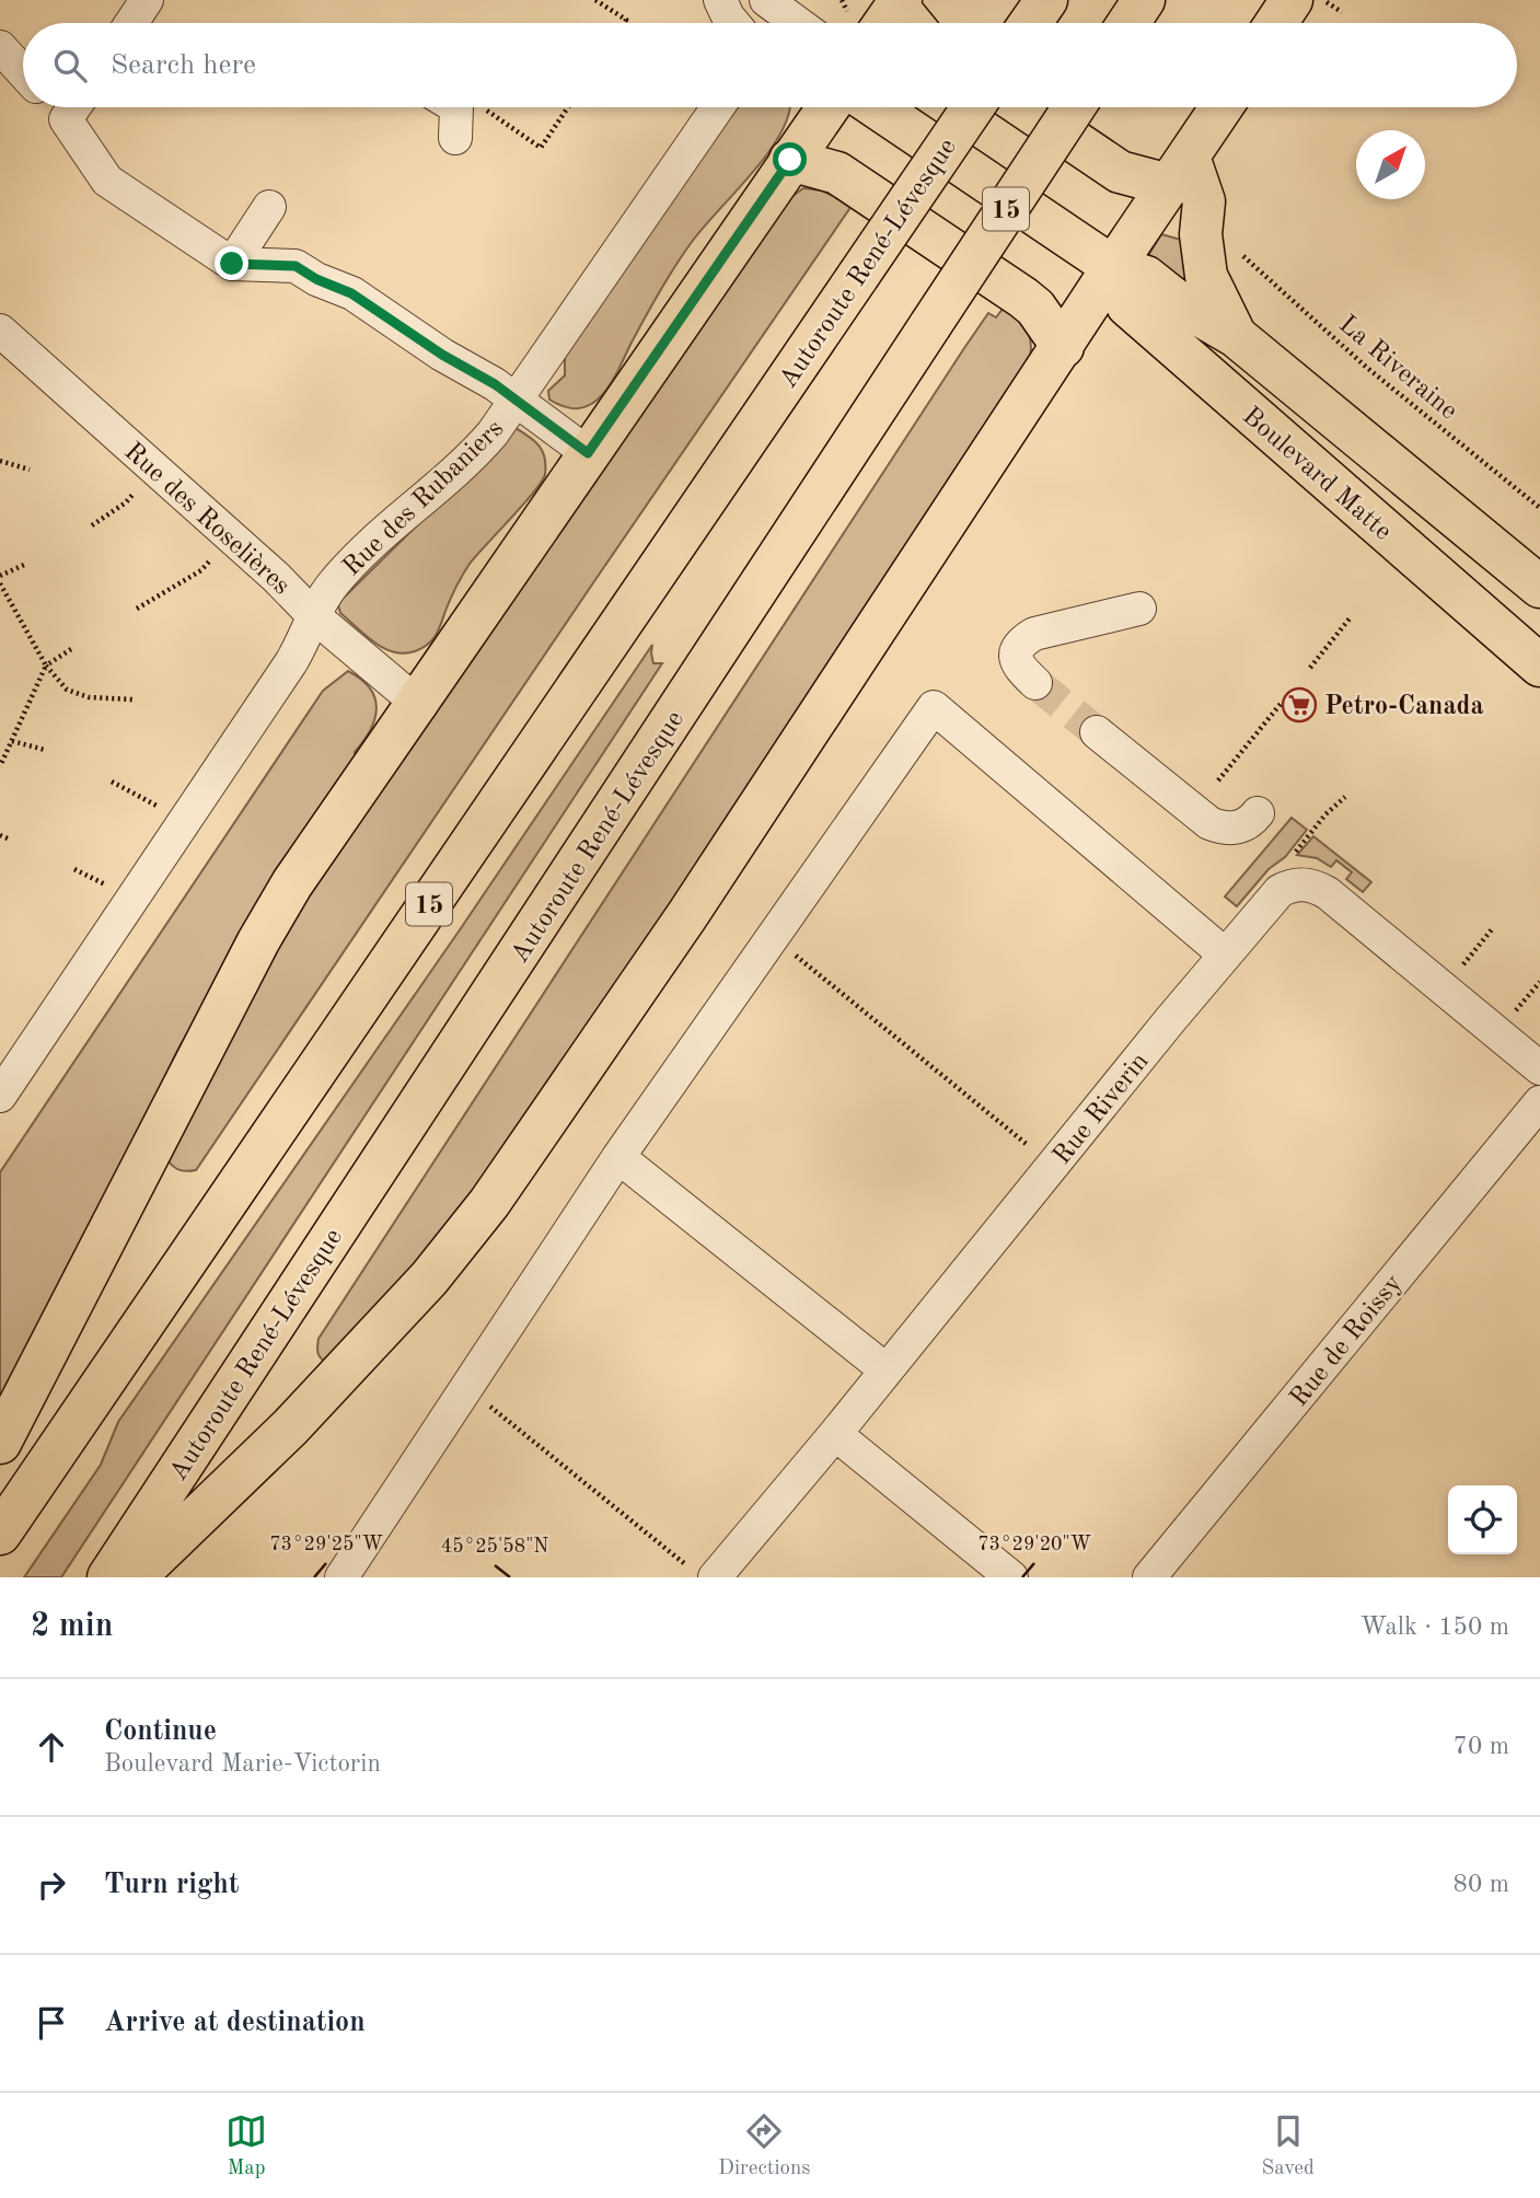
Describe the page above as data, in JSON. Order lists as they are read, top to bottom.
{
  "streets": {
    "main road": ["15", "Autoroute René-Lévesque", "Boulevard Matte"],
    "street": [
      "Rue des Rubaniers",
      "Rue des Roselières",
      "Rue Riverin",
      "Rue de Roissy"
    ],
    "path": ["La Riveraine"]
  },
  "crossings": [
    ["Rue des Rubaniers", "Rue des Roselières"]
  ],
  "places": {
    "supermarket": ["Petro-Canada"]
  },
  "north": "top right",
  "page": {
    "search": "Search here",
    "heading": ["2 min", "Walk · 150 m"],
    "list": [
      ["Continue", "Boulevard Marie-Victorin", "70 m"],
      ["Turn right", "80 m"],
      "Arrive at destination"
    ],
    "nav": ["Map", "Directions", "Saved"]
  },
  "coordinates": ["73°29'25\"W", "73°29'20\"W", "45°25'58\"N"]
}
